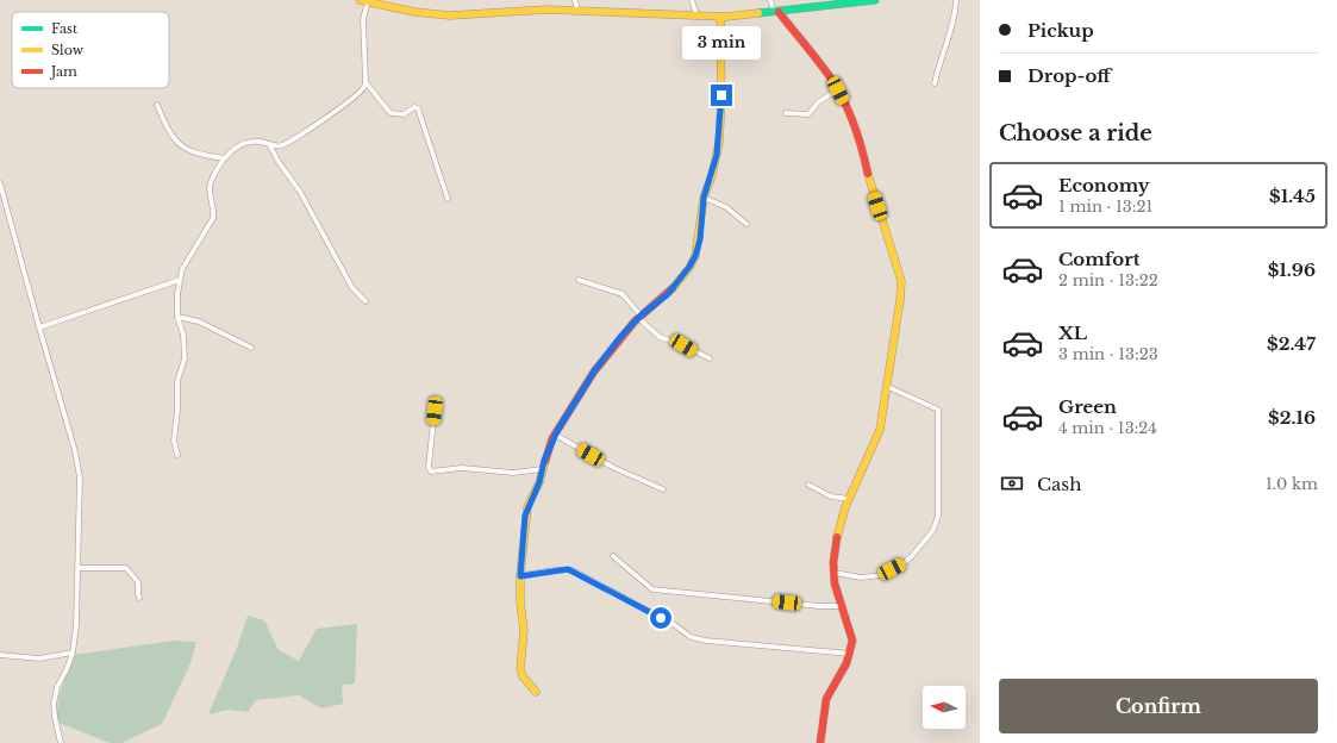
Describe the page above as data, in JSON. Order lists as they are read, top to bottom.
{
  "legend": ["Fast", "Slow", "Jam"],
  "north": "left",
  "page": {
    "banner": ["Pickup", "Drop-off"],
    "bubble": "3 min",
    "heading": "Choose a ride",
    "list": [
      {
        "name": "Economy",
        "note": "1 min · 13:21",
        "value": "$1.45"
      },
      {
        "name": "Comfort",
        "note": "2 min · 13:22",
        "value": "$1.96"
      },
      {
        "name": "XL",
        "note": "3 min · 13:23",
        "value": "$2.47"
      },
      {
        "name": "Green",
        "note": "4 min · 13:24",
        "value": "$2.16"
      }
    ],
    "pay": ["Cash", "1.0 km"],
    "buttons": "Confirm"
  }
}
